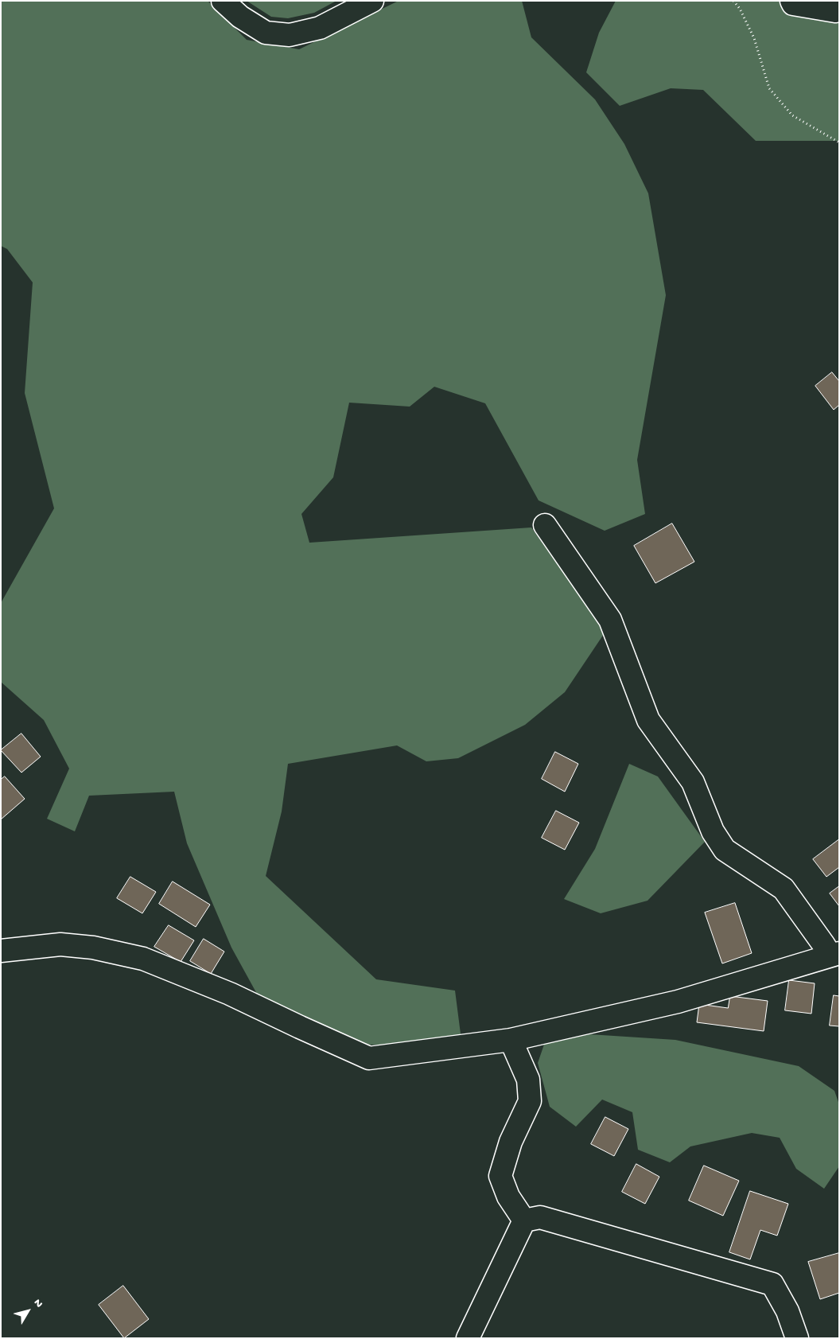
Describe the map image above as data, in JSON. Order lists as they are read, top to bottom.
{
  "north": "top right"
}
